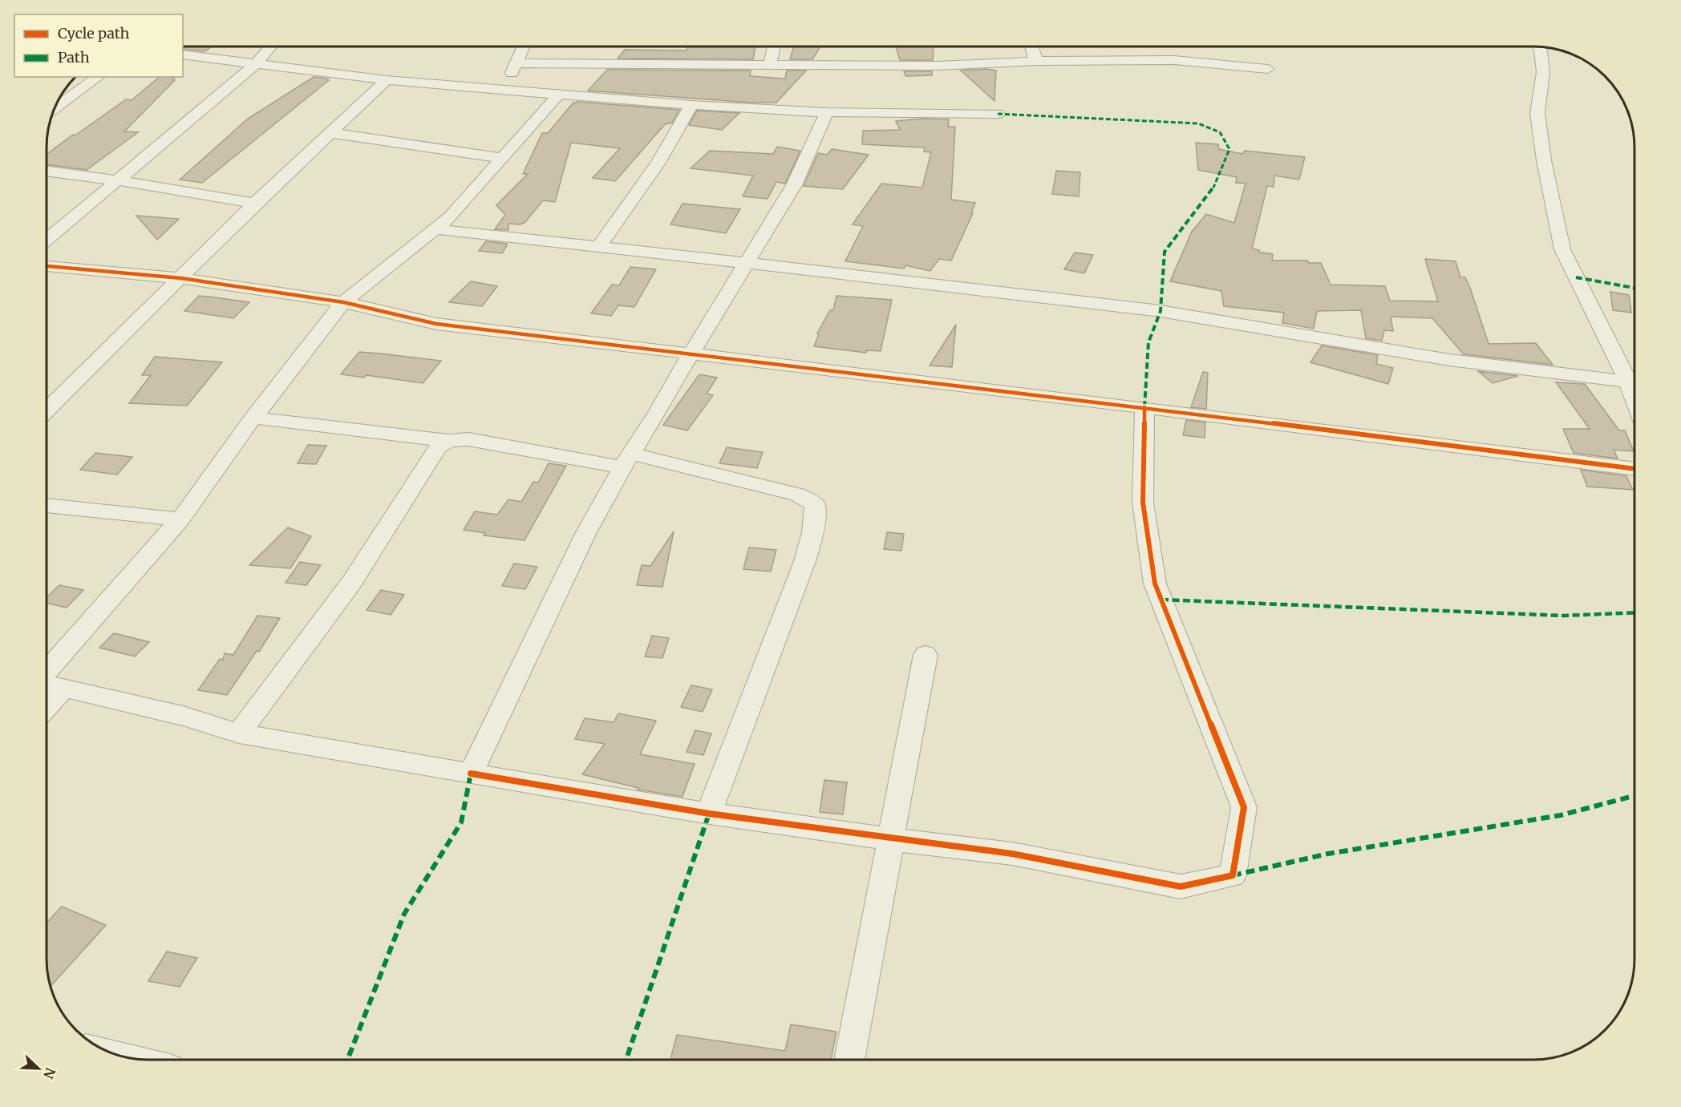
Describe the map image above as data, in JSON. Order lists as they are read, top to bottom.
{
  "legend": ["Cycle path", "Path"],
  "north": "bottom right"
}
